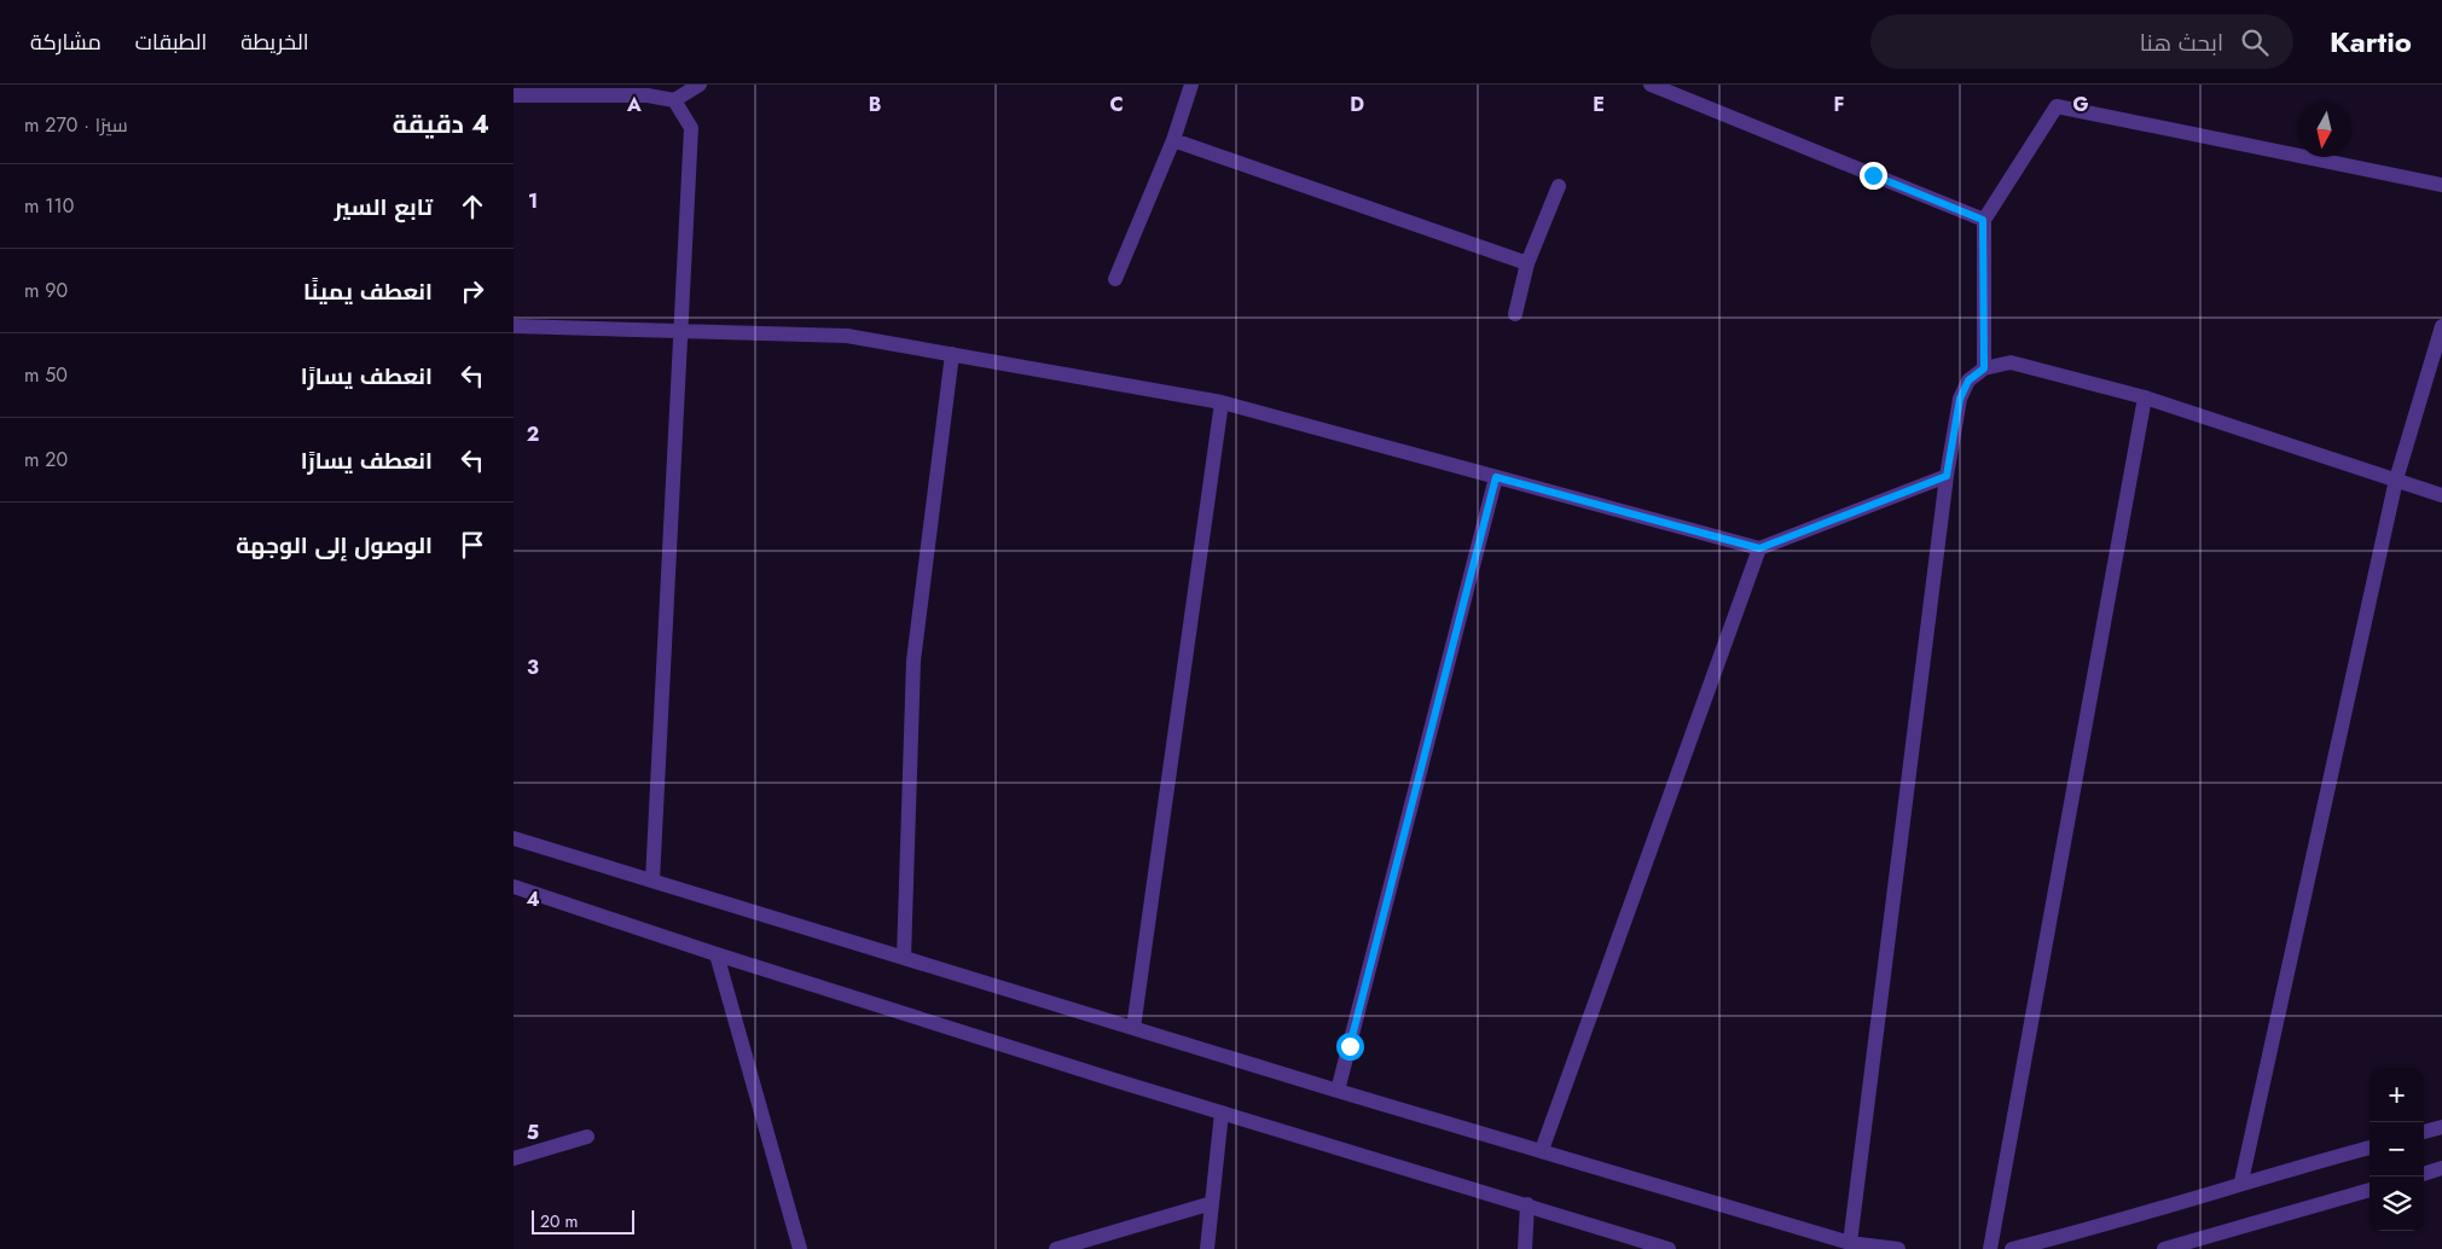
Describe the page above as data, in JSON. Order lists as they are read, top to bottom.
{
  "scale_bar": "20 m",
  "north": "bottom",
  "page": {
    "header": "Kartio",
    "search": "ابحث هنا",
    "nav": ["الخريطة", "الطبقات", "مشاركة"],
    "heading": ["4 دقيقة", "سيرًا · 270 m"],
    "list": [
      ["تابع السير", "110 m"],
      ["انعطف يمينًا", "90 m"],
      ["انعطف يسارًا", "50 m"],
      ["انعطف يسارًا", "20 m"],
      "الوصول إلى الوجهة"
    ],
    "map_buttons": ["+", "−"],
    "scale": "20 m"
  },
  "grid": {
    "columns": [
      "A",
      "B",
      "C",
      "D",
      "E",
      "F",
      "G"
    ],
    "rows": [
      "1",
      "2",
      "3",
      "4",
      "5"
    ]
  }
}
